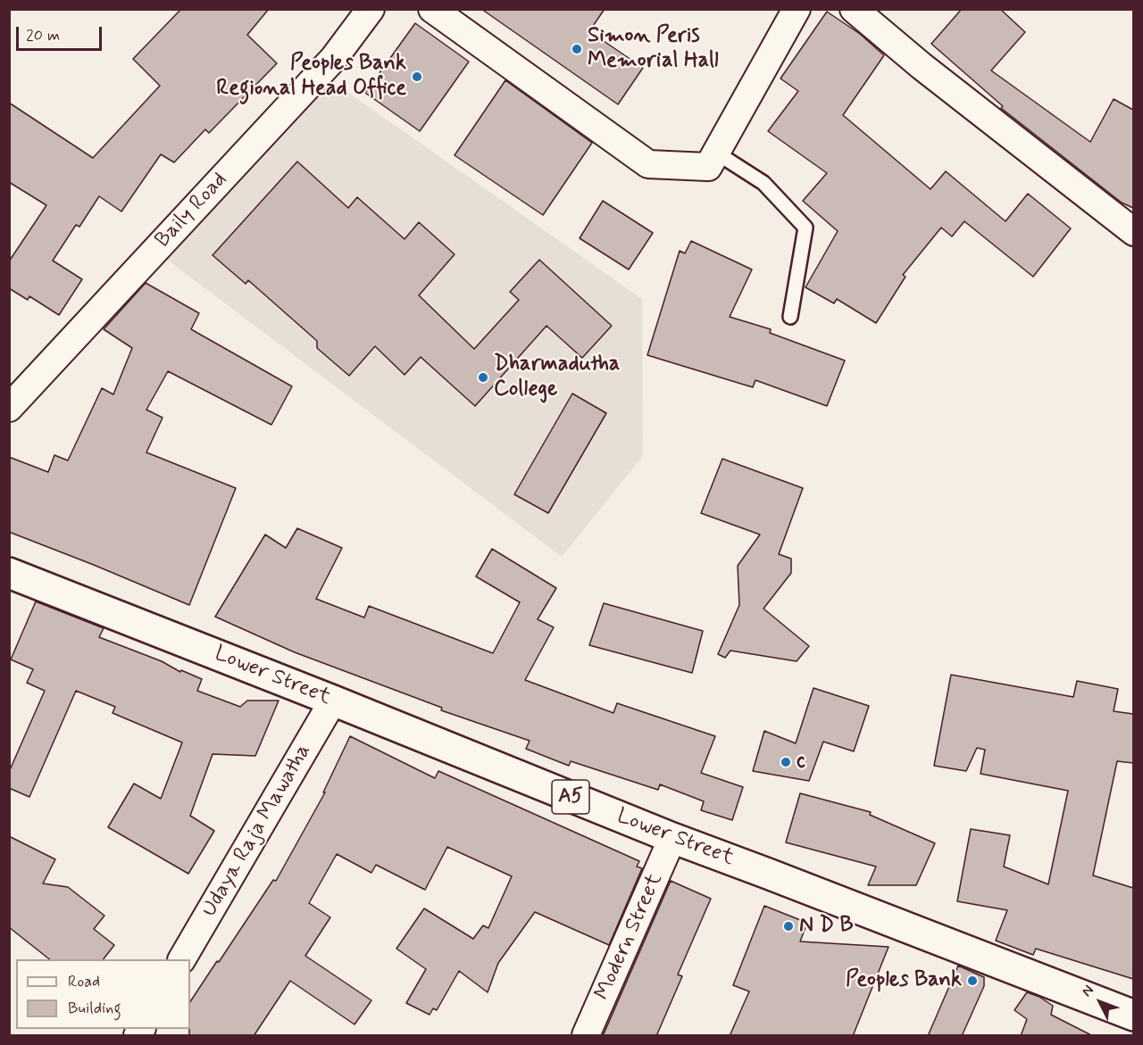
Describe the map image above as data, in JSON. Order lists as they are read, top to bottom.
{
  "streets": {
    "highway": ["Lower Street", "A5"],
    "street": ["Baily Road", "Udaya Raja Mawatha", "Modern Street"]
  },
  "crossings": [
    ["Lower Street", "Udaya Raja Mawatha"],
    ["Lower Street", "Modern Street"]
  ],
  "places": [
    "Simon Peris Memorial Hall",
    "Peoples Bank Regional Head Office",
    "Dharmadutha College",
    "c",
    "N D B",
    "Peoples Bank"
  ],
  "legend": ["Road", "Building"],
  "scale_bar": "20 m",
  "north": "top left"
}
